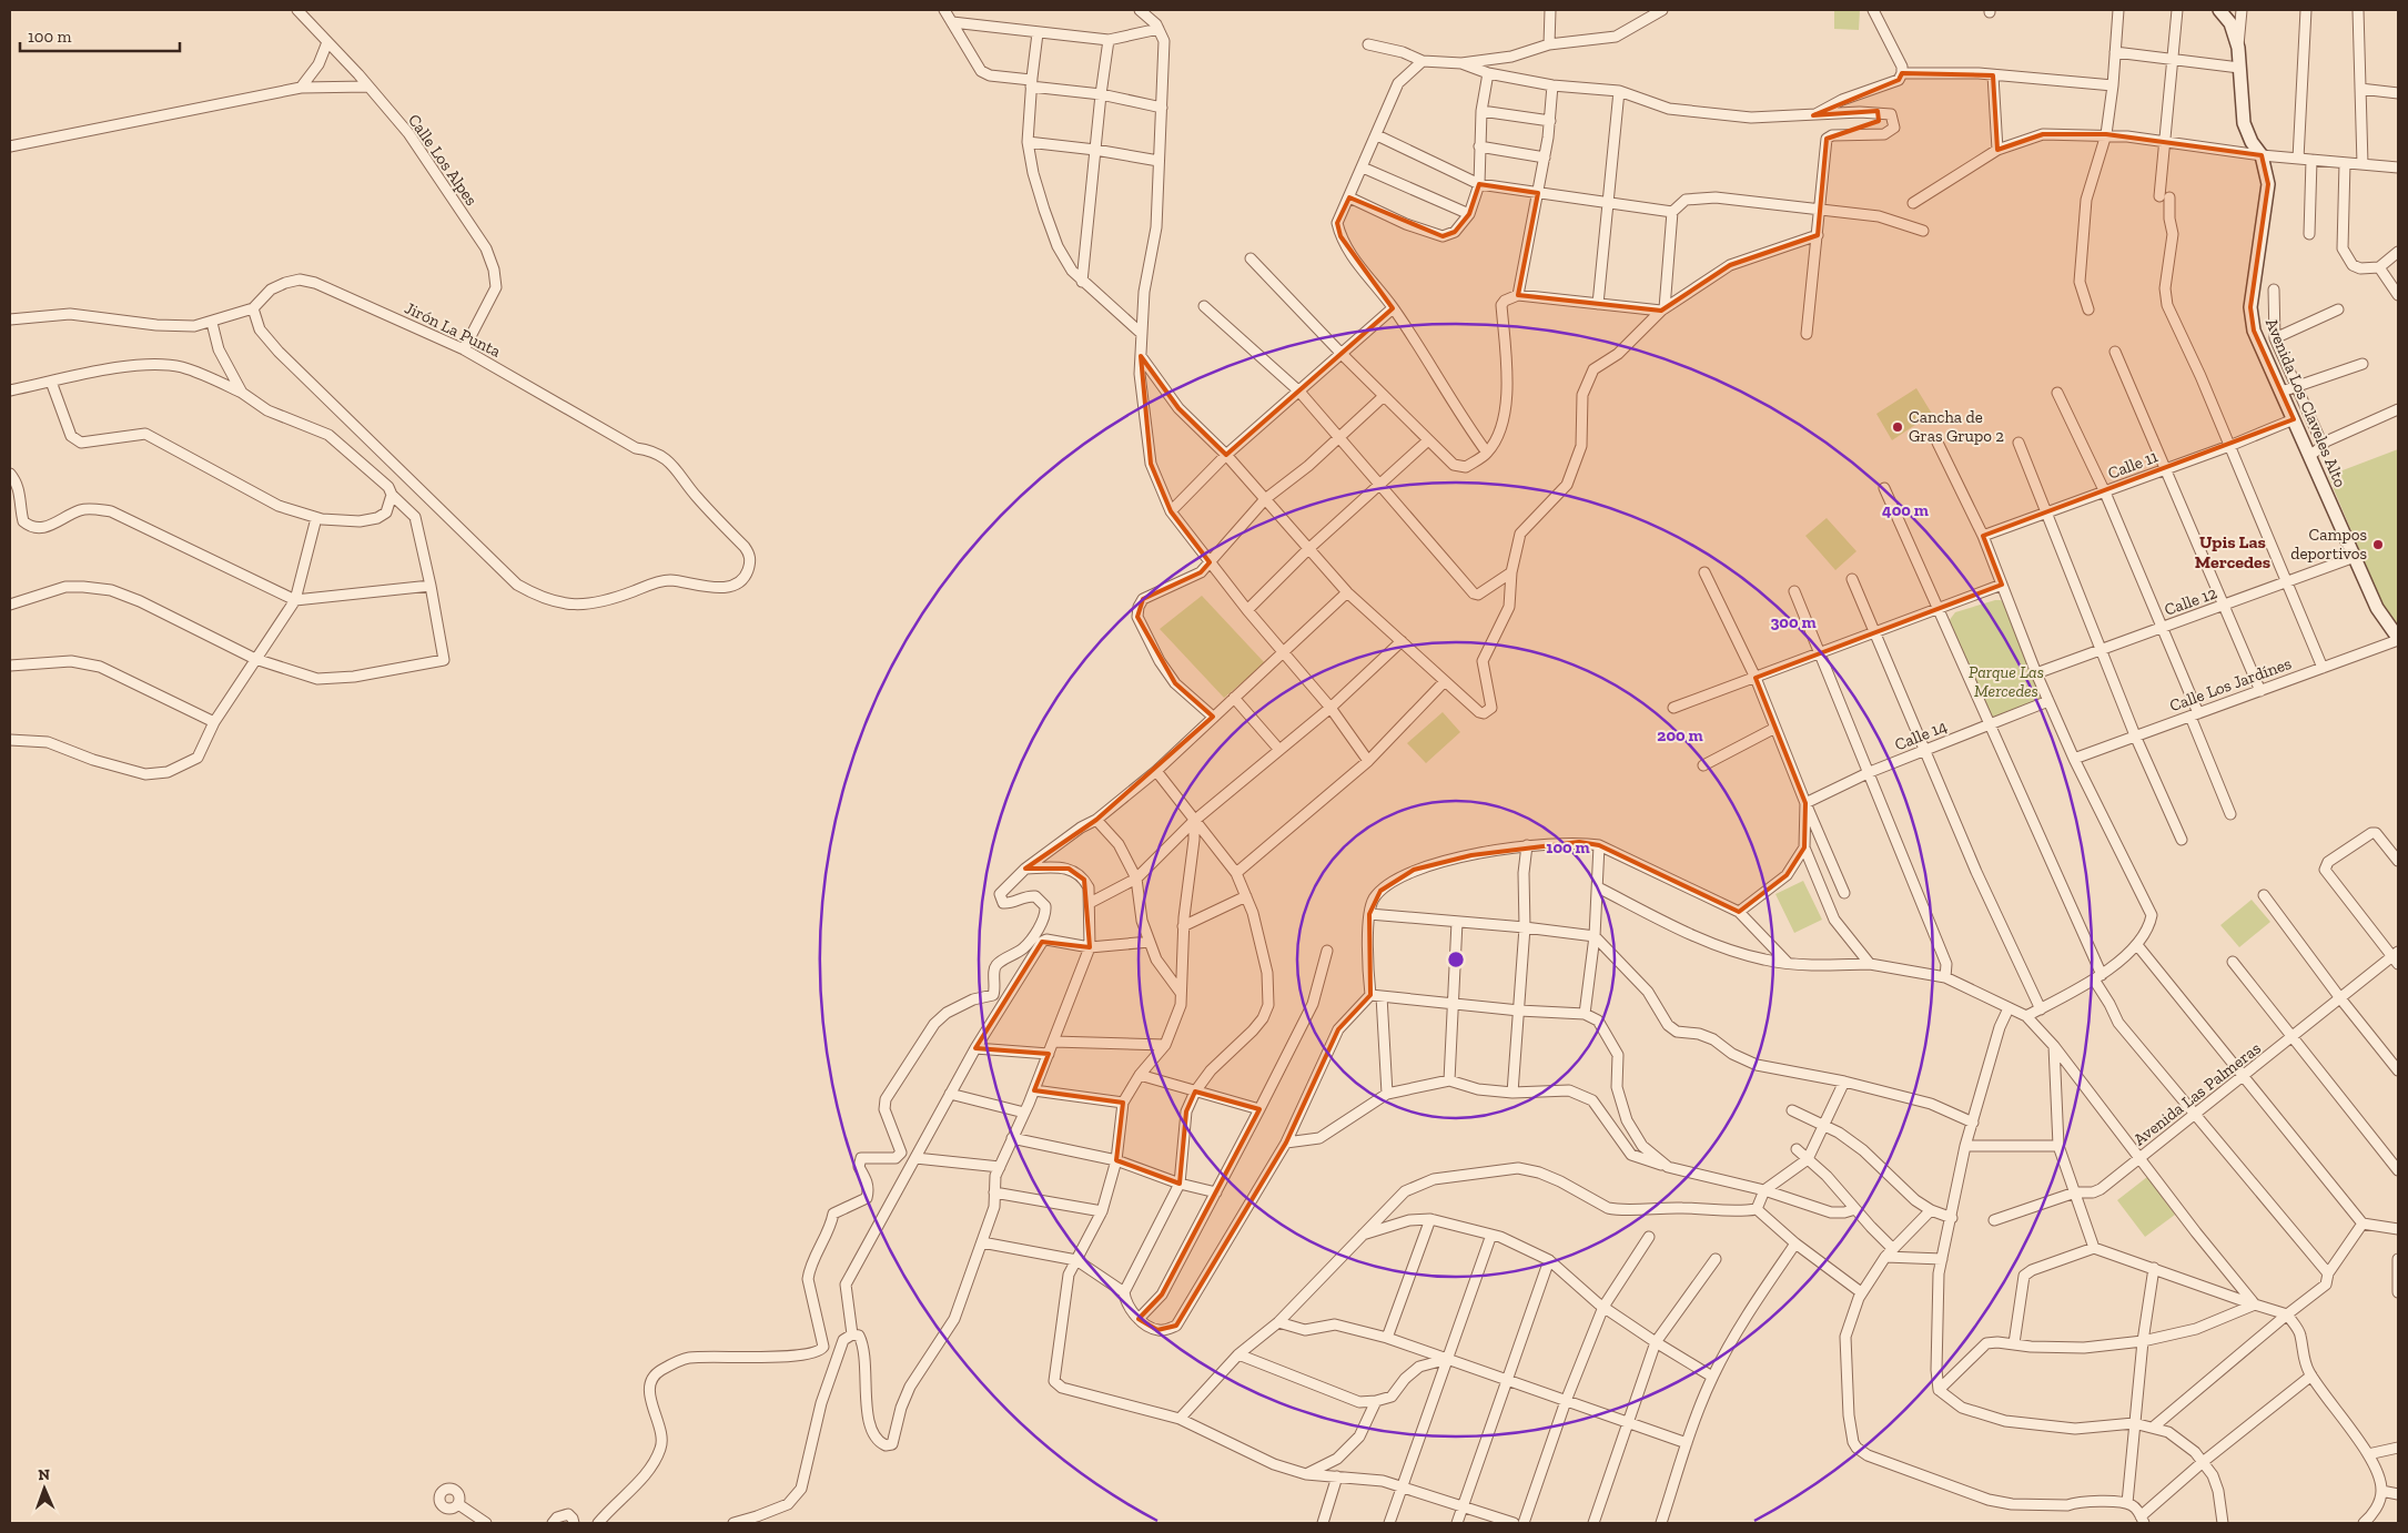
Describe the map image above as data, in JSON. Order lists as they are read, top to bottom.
{
  "streets": {
    "street": [
      "Calle Los Alpes",
      "Jirón La Punta",
      "Avenida Los Claveles Alto",
      "Calle 11",
      "Calle 12",
      "Calle Los Jardínes",
      "Calle 14",
      "Avenida Las Palmeras"
    ]
  },
  "crossings": [
    ["Calle Los Alpes", "Jirón La Punta"],
    ["Avenida Los Claveles Alto", "Calle 11"],
    ["Avenida Los Claveles Alto", "Calle 12"],
    ["Avenida Los Claveles Alto", "Calle Los Jardínes"]
  ],
  "districts": ["Upis Las Mercedes"],
  "parks": ["Parque Las Mercedes"],
  "places": ["Cancha de Gras Grupo 2", "Campos deportivos"],
  "scale_bar": "100 m",
  "north": "top",
  "rings": [
    "400 m",
    "300 m",
    "200 m",
    "100 m"
  ]
}
